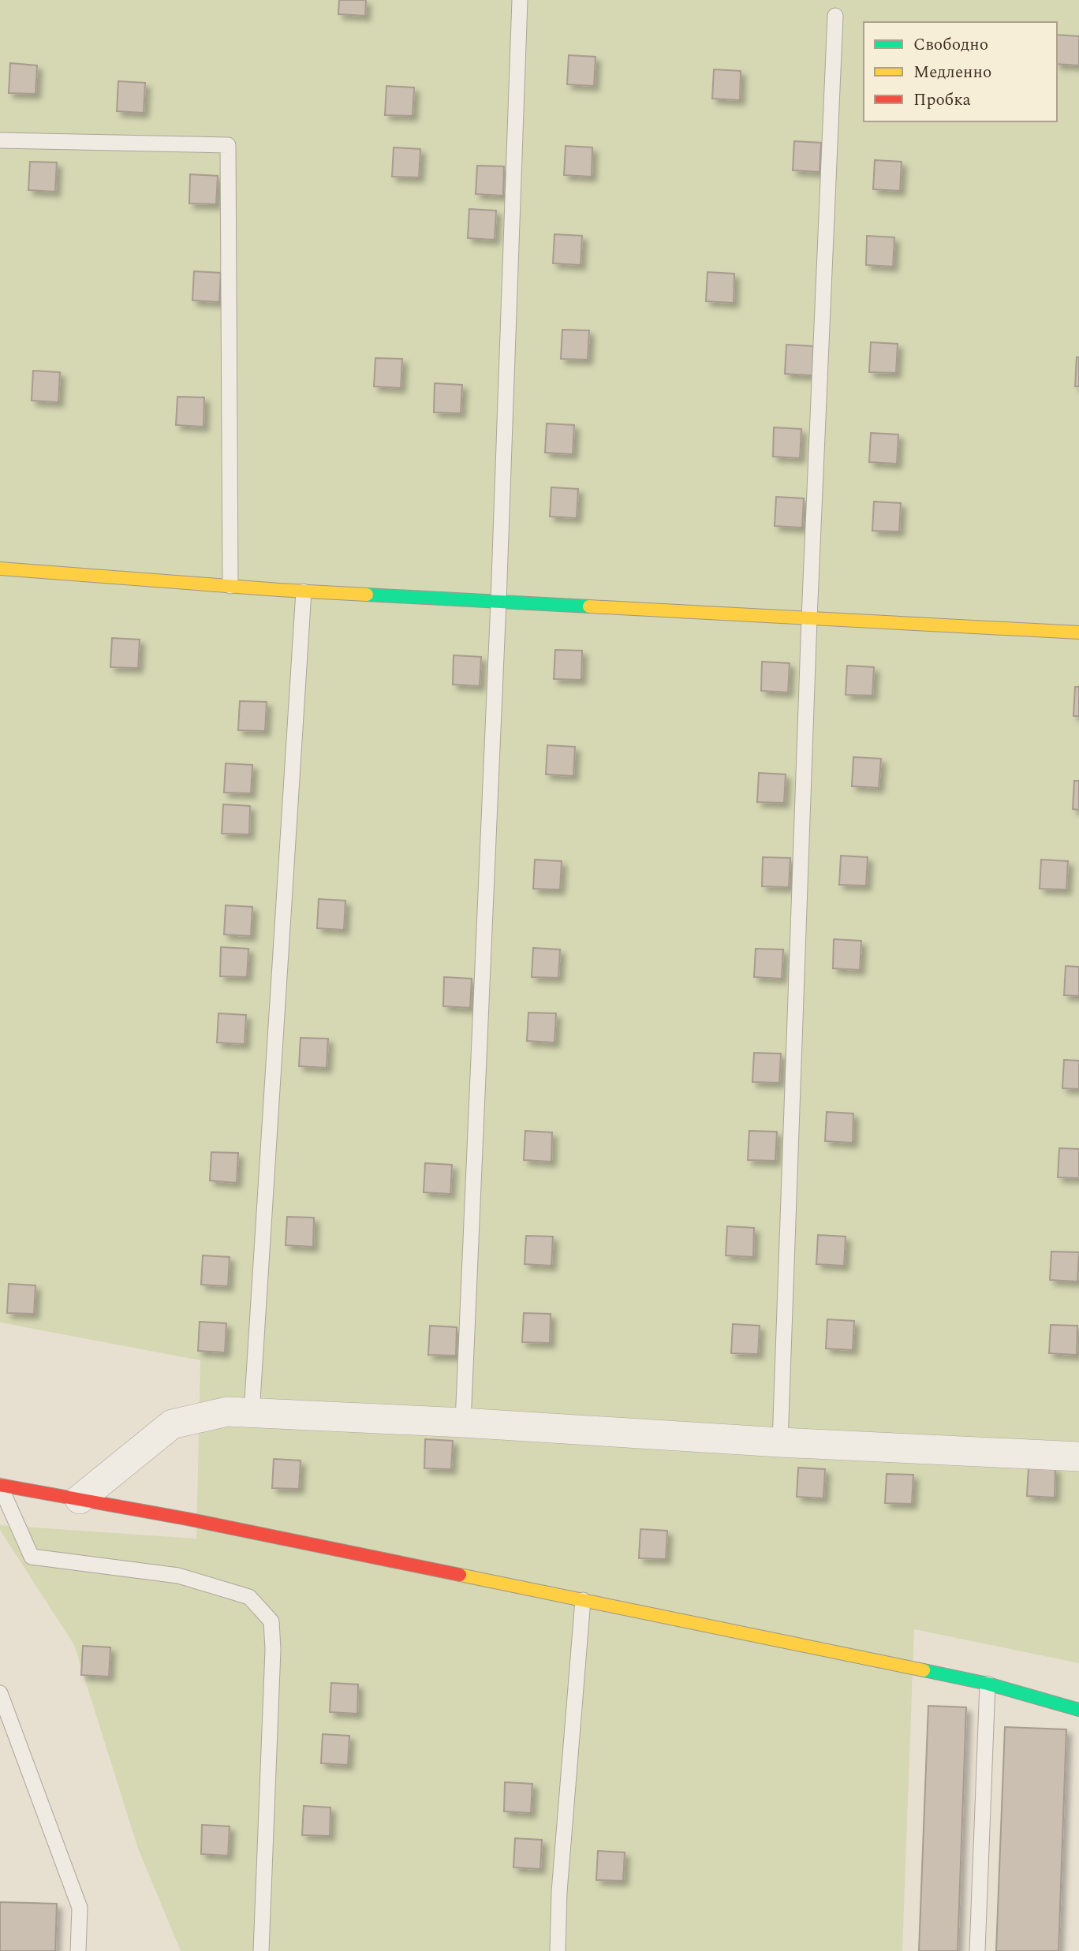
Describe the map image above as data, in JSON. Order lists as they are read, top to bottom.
{
  "legend": ["Свободно", "Медленно", "Пробка"]
}
